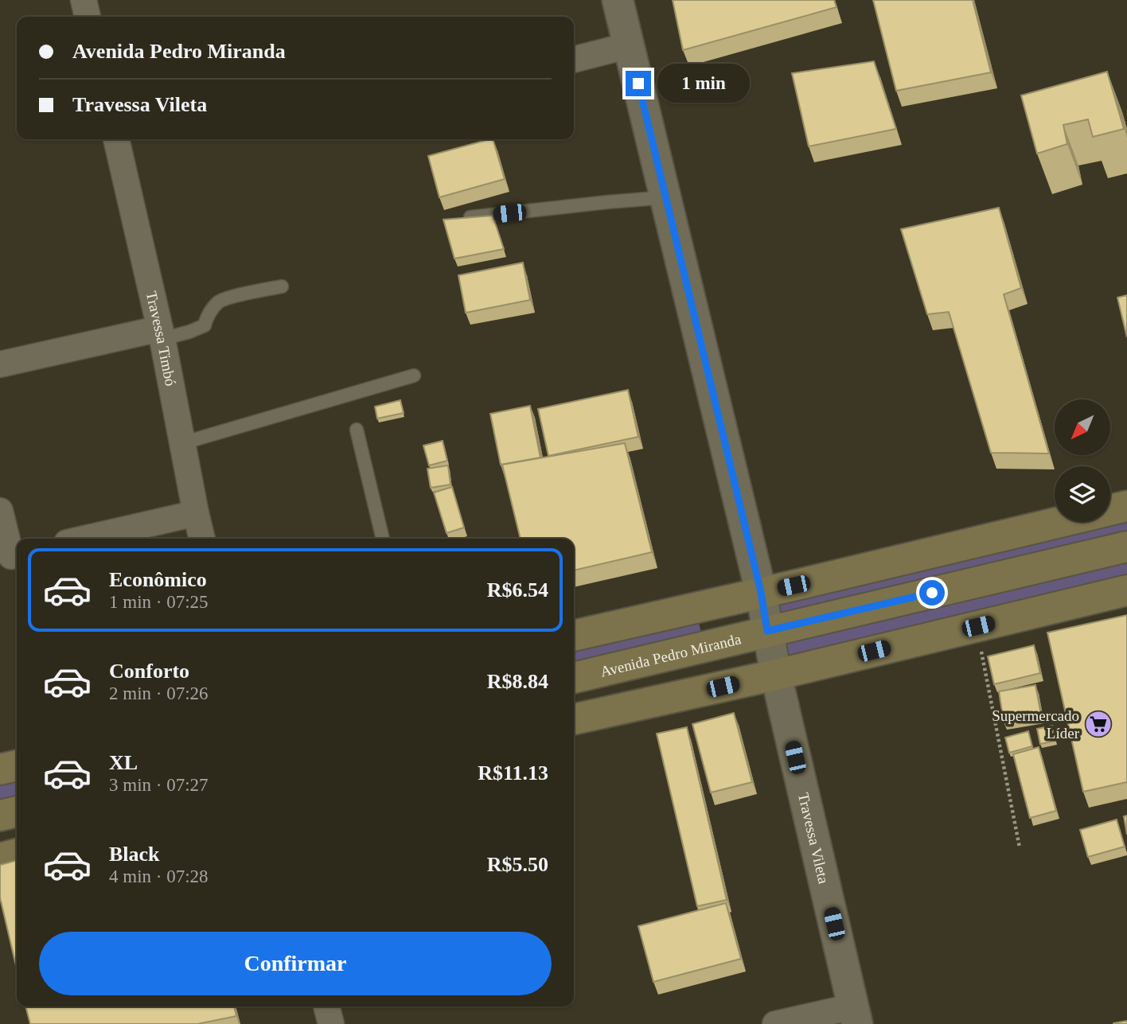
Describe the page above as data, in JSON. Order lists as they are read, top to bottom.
{
  "streets": {
    "main road": ["Avenida Pedro Miranda"],
    "street": ["Travessa Timbó", "Travessa Vileta"]
  },
  "crossings": [
    ["Avenida Pedro Miranda", "Travessa Vileta"]
  ],
  "places": {
    "supermarket": ["Supermercado Líder"]
  },
  "north": "bottom left",
  "page": {
    "banner": ["Avenida Pedro Miranda", "Travessa Vileta"],
    "bubble": "1 min",
    "list": [
      {
        "name": "Econômico",
        "note": "1 min · 07:25",
        "value": "R$6.54"
      },
      {
        "name": "Conforto",
        "note": "2 min · 07:26",
        "value": "R$8.84"
      },
      {
        "name": "XL",
        "note": "3 min · 07:27",
        "value": "R$11.13"
      },
      {
        "name": "Black",
        "note": "4 min · 07:28",
        "value": "R$5.50"
      }
    ],
    "buttons": "Confirmar"
  }
}
